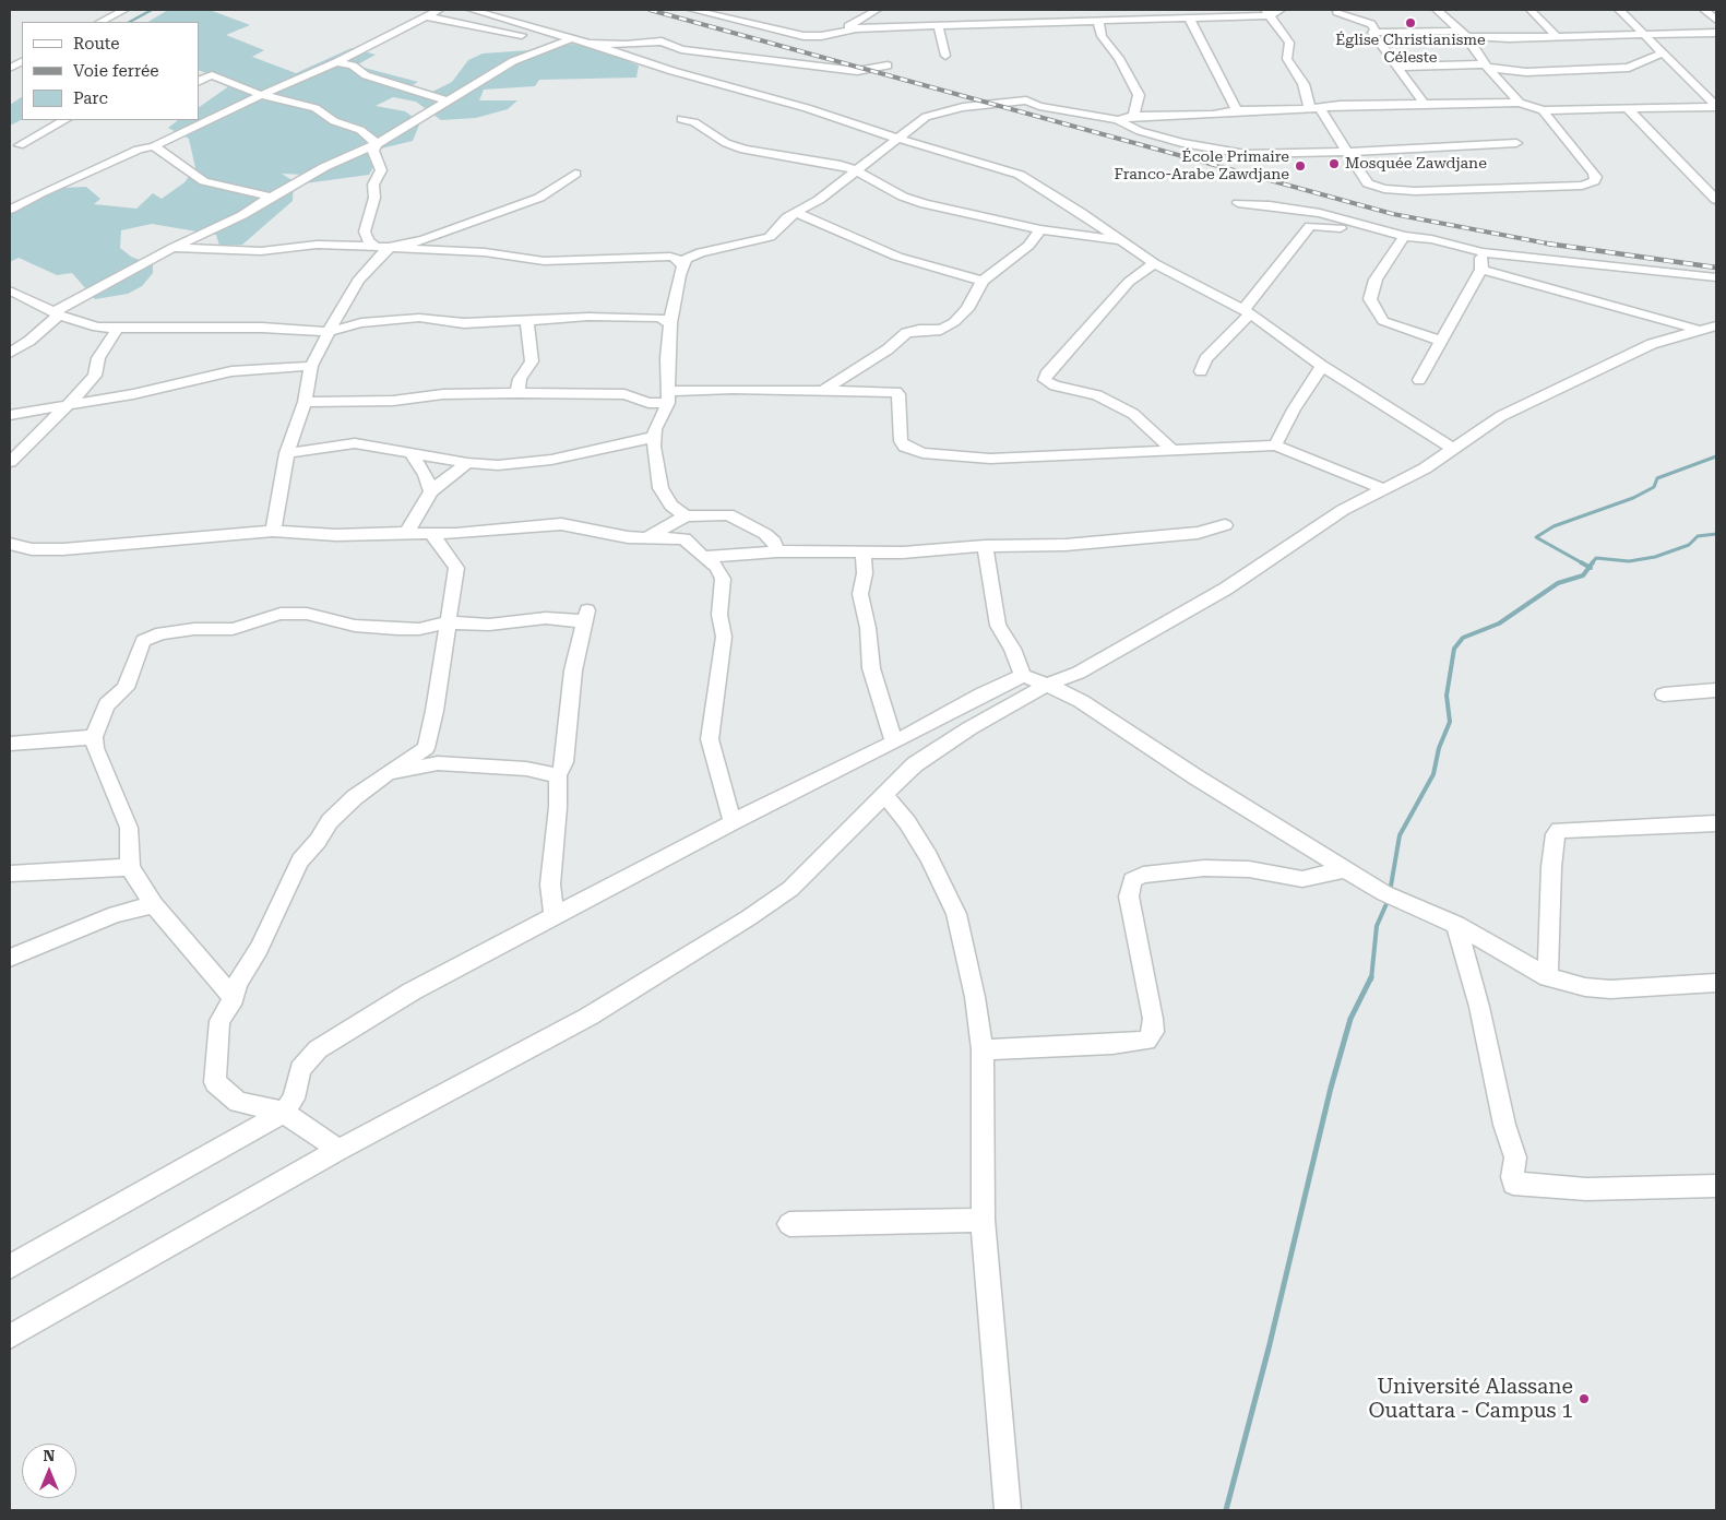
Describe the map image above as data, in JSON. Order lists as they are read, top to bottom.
{
  "places": [
    "Église Christianisme Céleste",
    "Mosquée Zawdjane",
    "École Primaire Franco-Arabe Zawdjane",
    "Université Alassane Ouattara - Campus 1"
  ],
  "legend": ["Route", "Voie ferrée", "Parc"],
  "north": "top"
}
